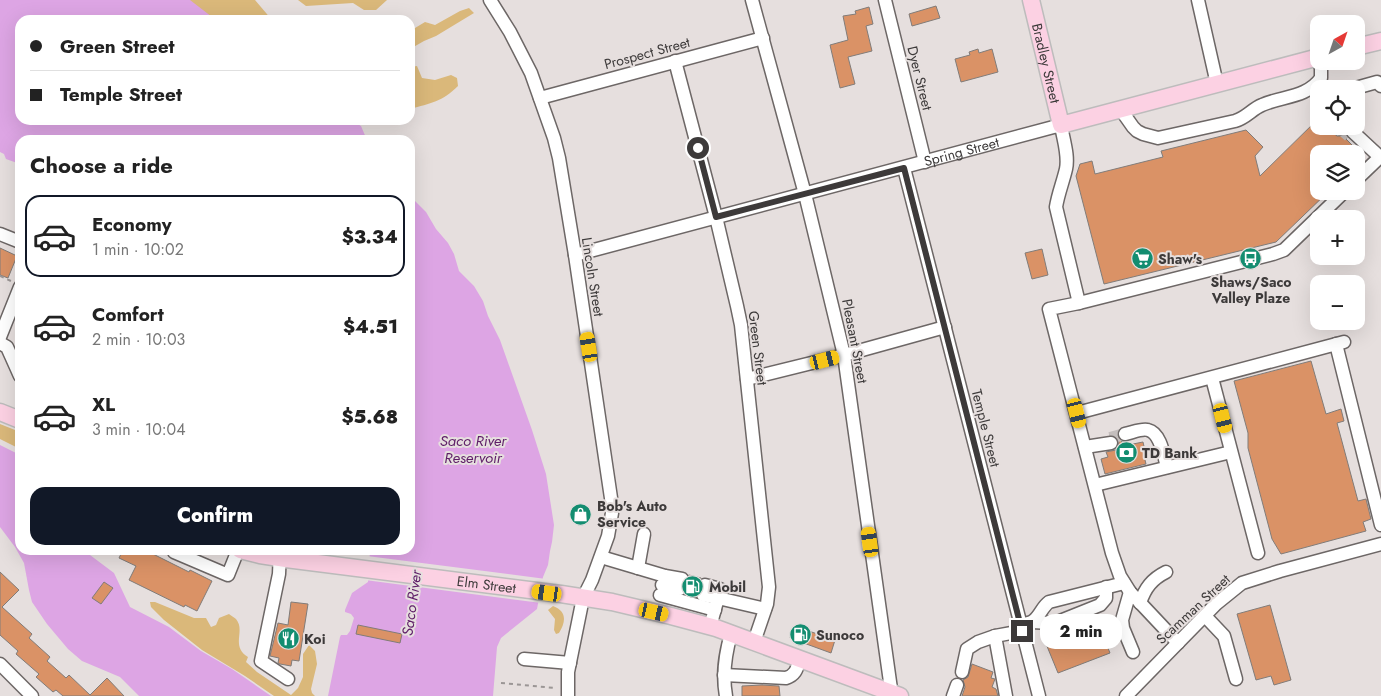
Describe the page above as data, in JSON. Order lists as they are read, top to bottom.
{
  "streets": {
    "main road": ["Bradley Street", "Spring Street", "Elm Street"],
    "street": [
      "Prospect Street",
      "Dyer Street",
      "Lincoln Street",
      "Pleasant Street",
      "Green Street",
      "Temple Street",
      "Scamman Street"
    ]
  },
  "crossings": [
    ["Prospect Street", "Lincoln Street"],
    ["Prospect Street", "Pleasant Street"],
    ["Prospect Street", "Green Street"],
    ["Bradley Street", "Spring Street"],
    ["Dyer Street", "Spring Street"],
    ["Spring Street", "Lincoln Street"],
    ["Spring Street", "Pleasant Street"],
    ["Spring Street", "Green Street"],
    ["Spring Street", "Temple Street"],
    ["Lincoln Street", "Elm Street"],
    ["Pleasant Street", "Elm Street"],
    ["Green Street", "Elm Street"]
  ],
  "water": ["Saco River Reservoir", "Saco River"],
  "places": {
    "supermarket": ["Shaw's"],
    "bus stop": ["Shaws/Saco Valley Plaze"],
    "bank": ["TD Bank"],
    "shop": ["Bob's Auto Service"],
    "fuel station": ["Mobil", "Sunoco"],
    "restaurant": ["Koi"]
  },
  "north": "top right",
  "page": {
    "map_buttons": ["+", "−"],
    "banner": ["Green Street", "Temple Street"],
    "heading": "Choose a ride",
    "list": [
      {
        "name": "Economy",
        "note": "1 min · 10:02",
        "value": "$3.34"
      },
      {
        "name": "Comfort",
        "note": "2 min · 10:03",
        "value": "$4.51"
      },
      {
        "name": "XL",
        "note": "3 min · 10:04",
        "value": "$5.68"
      }
    ],
    "buttons": "Confirm",
    "bubble": "2 min"
  }
}
